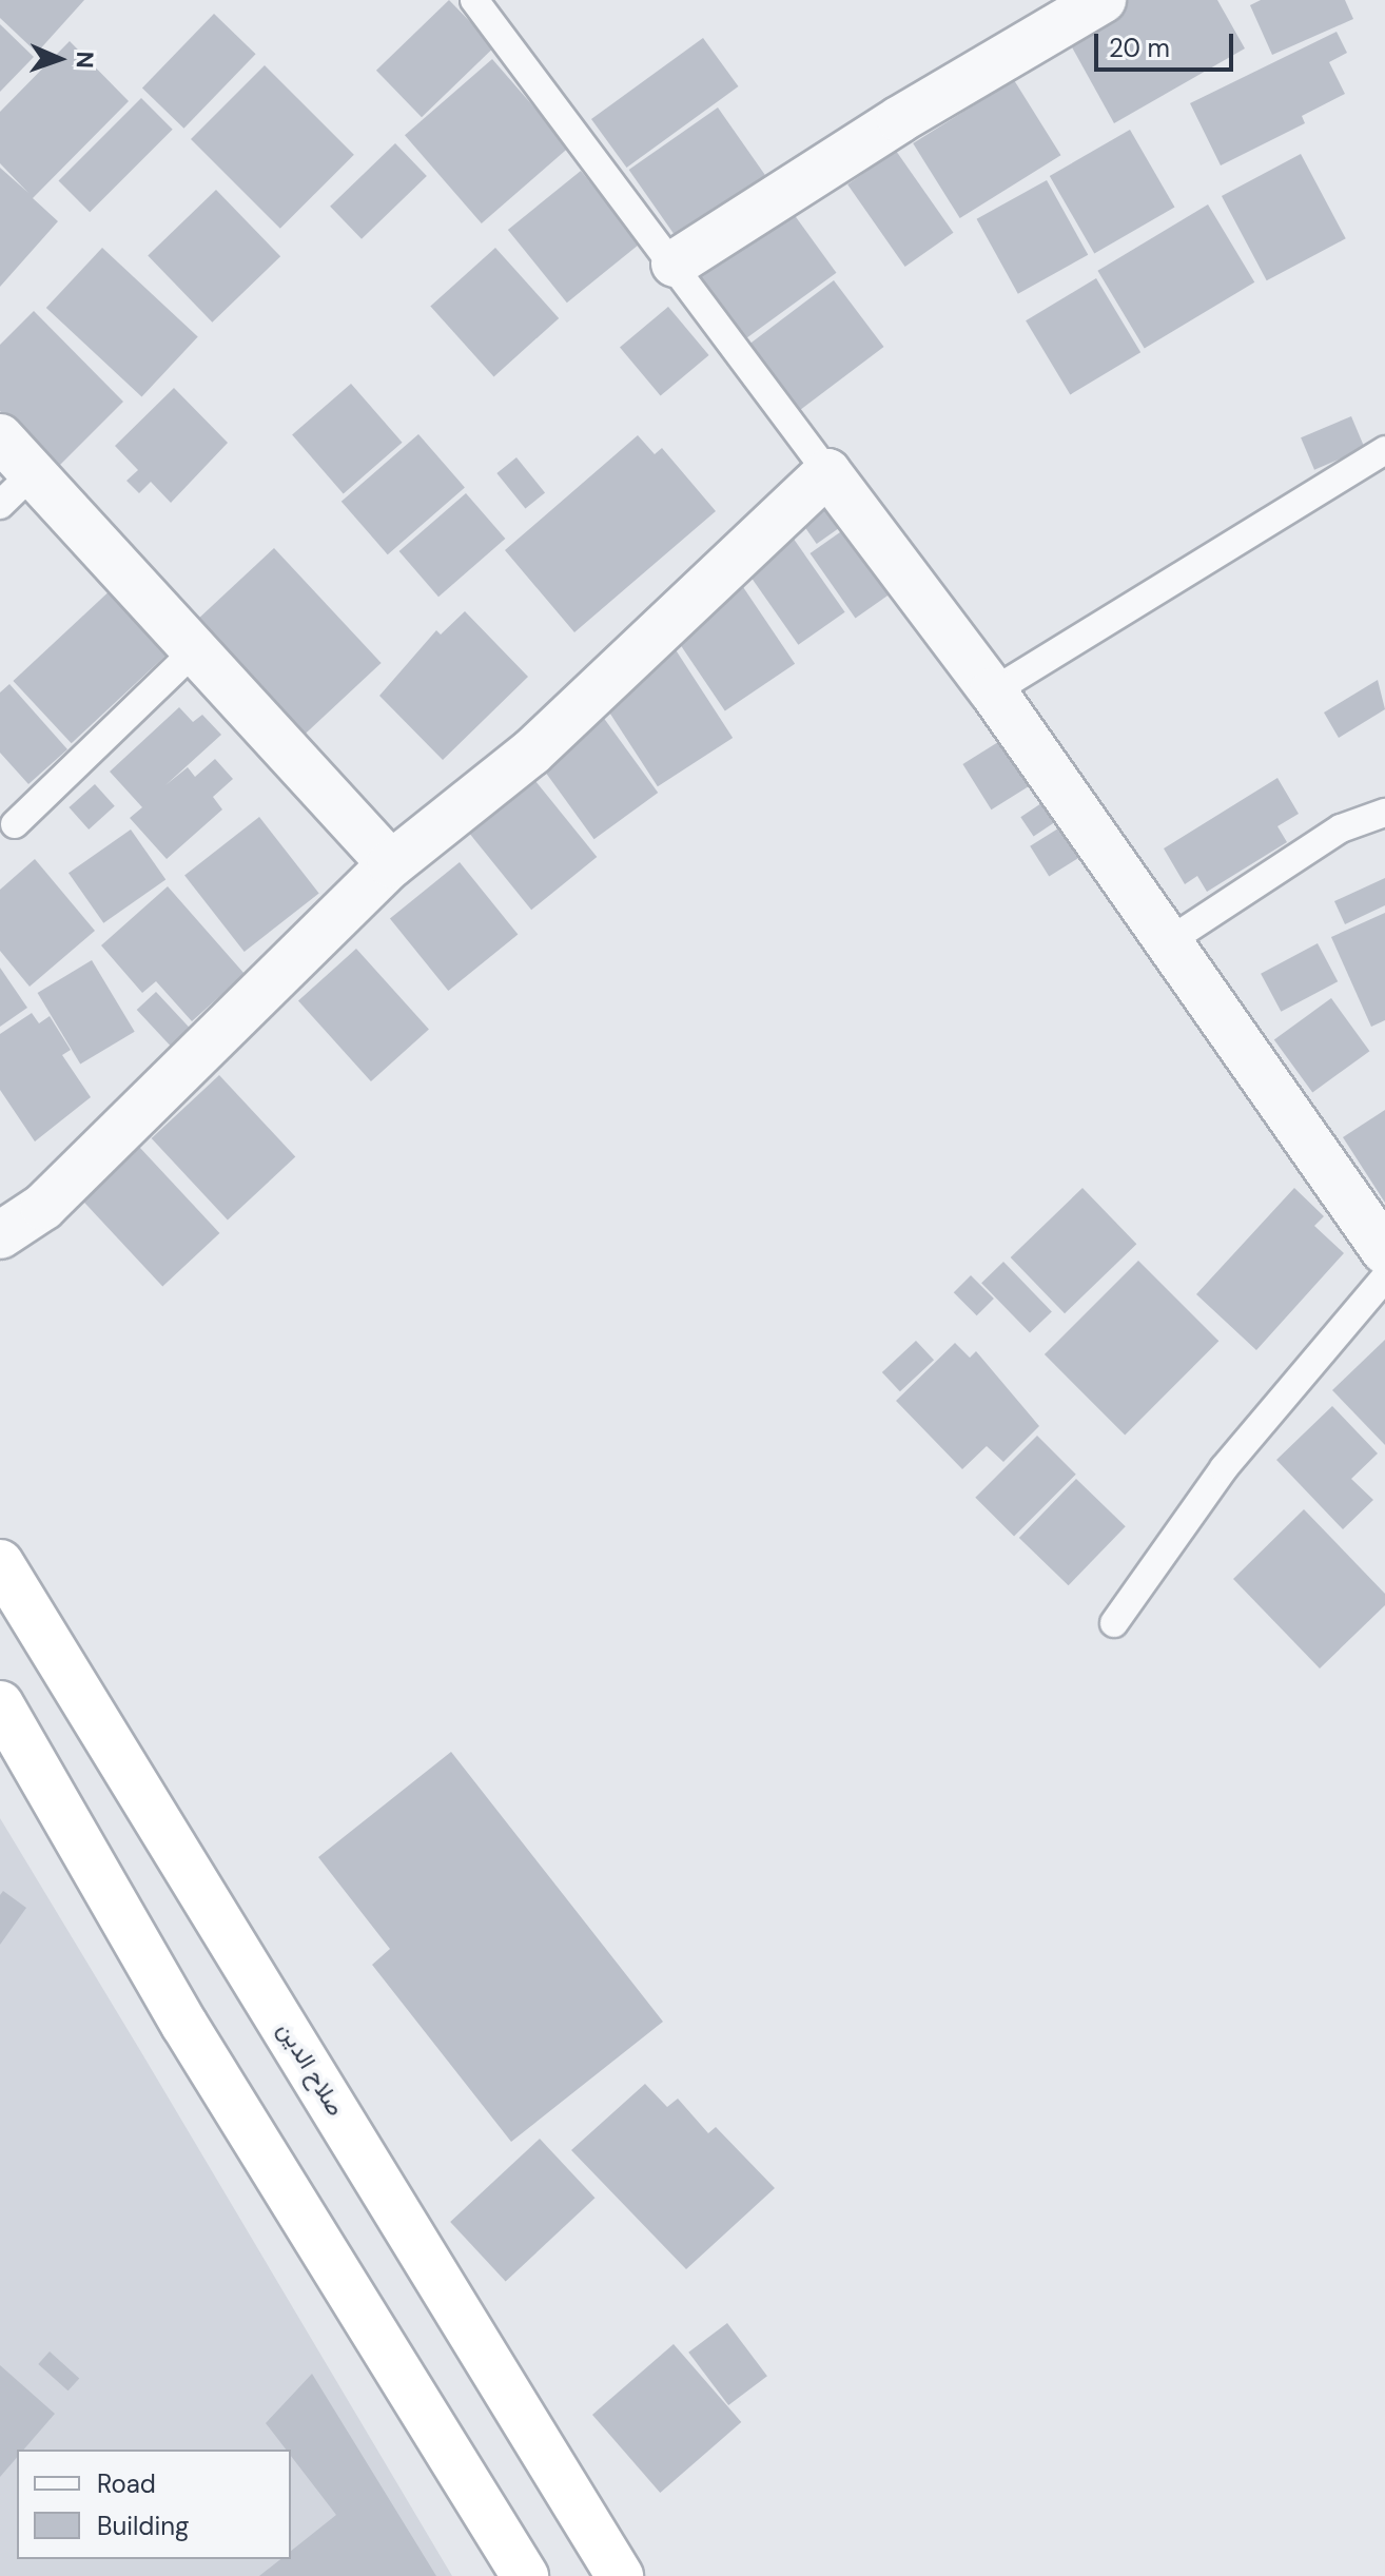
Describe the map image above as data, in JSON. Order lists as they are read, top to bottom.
{
  "streets": {
    "highway": ["صلاح الدين"]
  },
  "legend": ["Road", "Building"],
  "scale_bar": "20 m",
  "north": "right"
}
